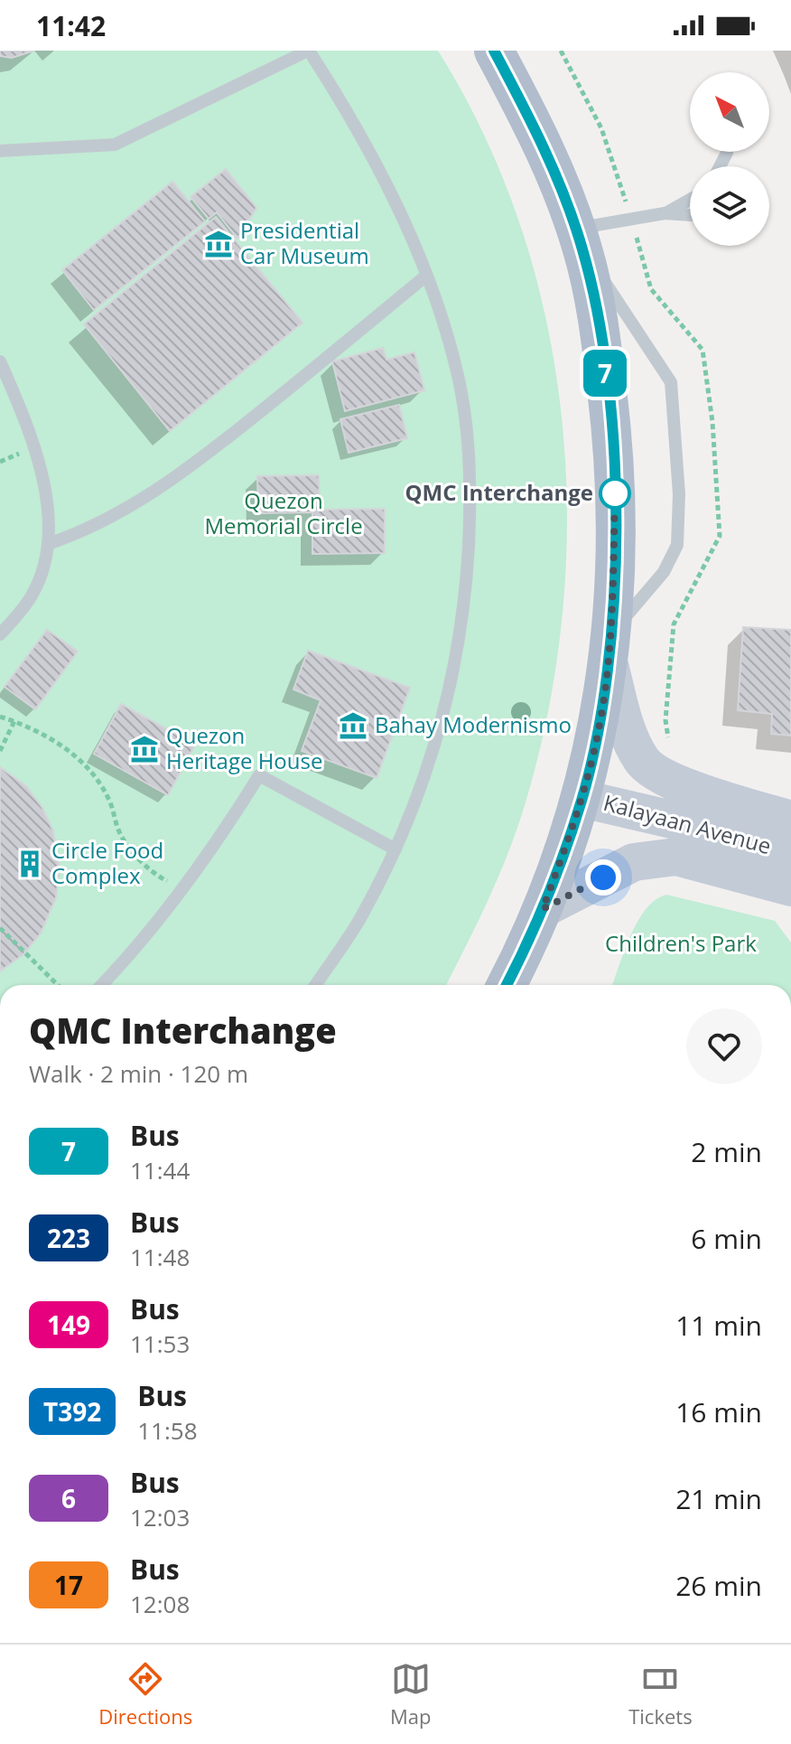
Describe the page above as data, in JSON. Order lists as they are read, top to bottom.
{
  "streets": {
    "main road": ["Kalayaan Avenue"]
  },
  "parks": ["Quezon Memorial Circle", "Children's Park"],
  "places": {
    "museum": ["Presidential Car Museum", "Bahay Modernismo", "Quezon Heritage House"],
    "other": ["QMC Interchange"],
    "building": ["Circle Food Complex"]
  },
  "lines": ["bus line 7"],
  "north": "top left",
  "page": {
    "status": "11:42",
    "on_map": "7",
    "heading": ["QMC Interchange", "Walk · 2 min · 120 m"],
    "list": [
      {
        "mark": "7",
        "name": "Bus",
        "note": "11:44",
        "value": "2 min"
      },
      {
        "mark": "223",
        "name": "Bus",
        "note": "11:48",
        "value": "6 min"
      },
      {
        "mark": "149",
        "name": "Bus",
        "note": "11:53",
        "value": "11 min"
      },
      {
        "mark": "T392",
        "name": "Bus",
        "note": "11:58",
        "value": "16 min"
      },
      {
        "mark": "6",
        "name": "Bus",
        "note": "12:03",
        "value": "21 min"
      },
      {
        "mark": "17",
        "name": "Bus",
        "note": "12:08",
        "value": "26 min"
      }
    ],
    "tabs": ["Directions", "Map", "Tickets"]
  }
}
